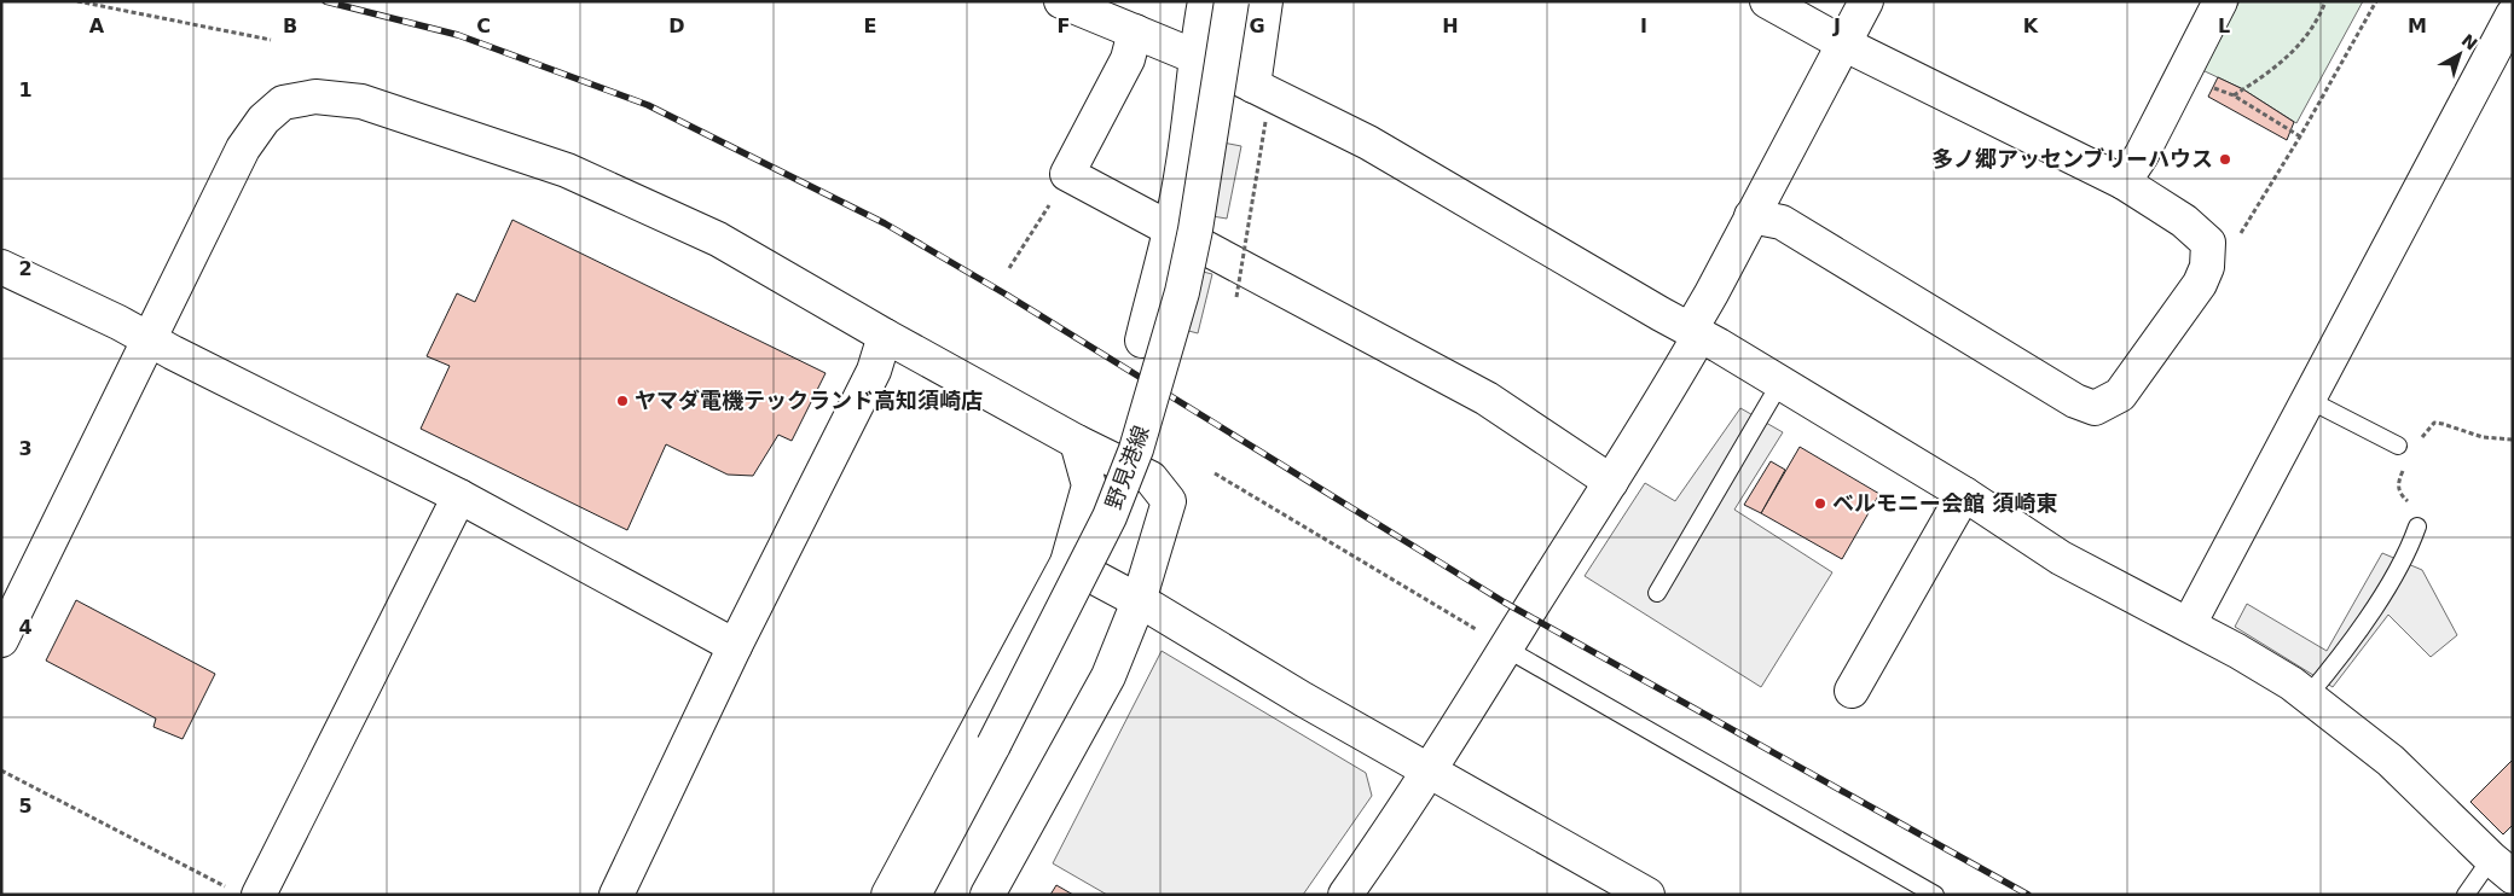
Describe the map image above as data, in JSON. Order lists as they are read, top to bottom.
{
  "streets": {
    "street": ["野見港線"]
  },
  "places": ["多ノ郷アッセンブリーハウス", "ヤマダ電機テックランド高知須崎店", "ベルモニー会館 須崎東"],
  "north": "top right",
  "grid": {
    "columns": [
      "A",
      "B",
      "C",
      "D",
      "E",
      "F",
      "G",
      "H",
      "I",
      "J",
      "K",
      "L",
      "M"
    ],
    "rows": [
      "1",
      "2",
      "3",
      "4",
      "5"
    ]
  }
}
